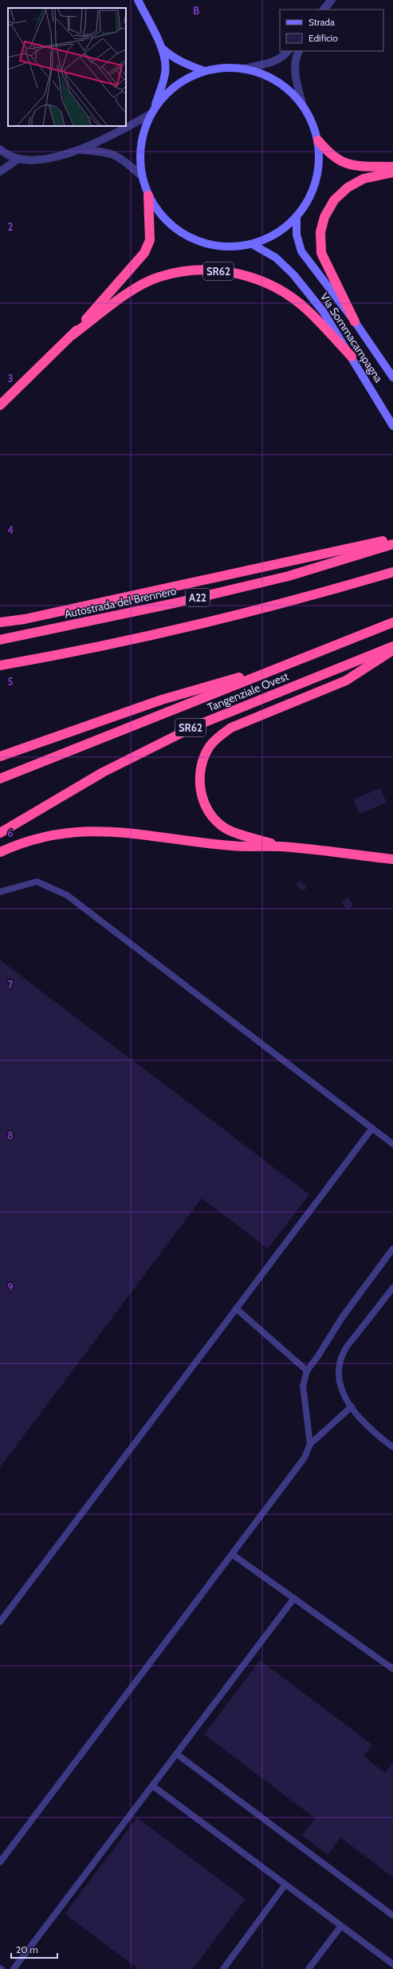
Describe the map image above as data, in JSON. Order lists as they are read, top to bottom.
{
  "streets": {
    "highway": [
      "SR62",
      "A22",
      "Autostrada del Brennero",
      "Tangenziale Ovest"
    ],
    "street": ["Via Sommacampagna"]
  },
  "crossings": [
    ["SR62", "Via Sommacampagna"],
    ["SR62", "Tangenziale Ovest"]
  ],
  "legend": ["Strada", "Edificio"],
  "scale_bar": "20 m",
  "grid": {
    "columns": ["B"],
    "rows": [
      "2",
      "3",
      "4",
      "5",
      "6",
      "7",
      "8",
      "9"
    ]
  }
}
